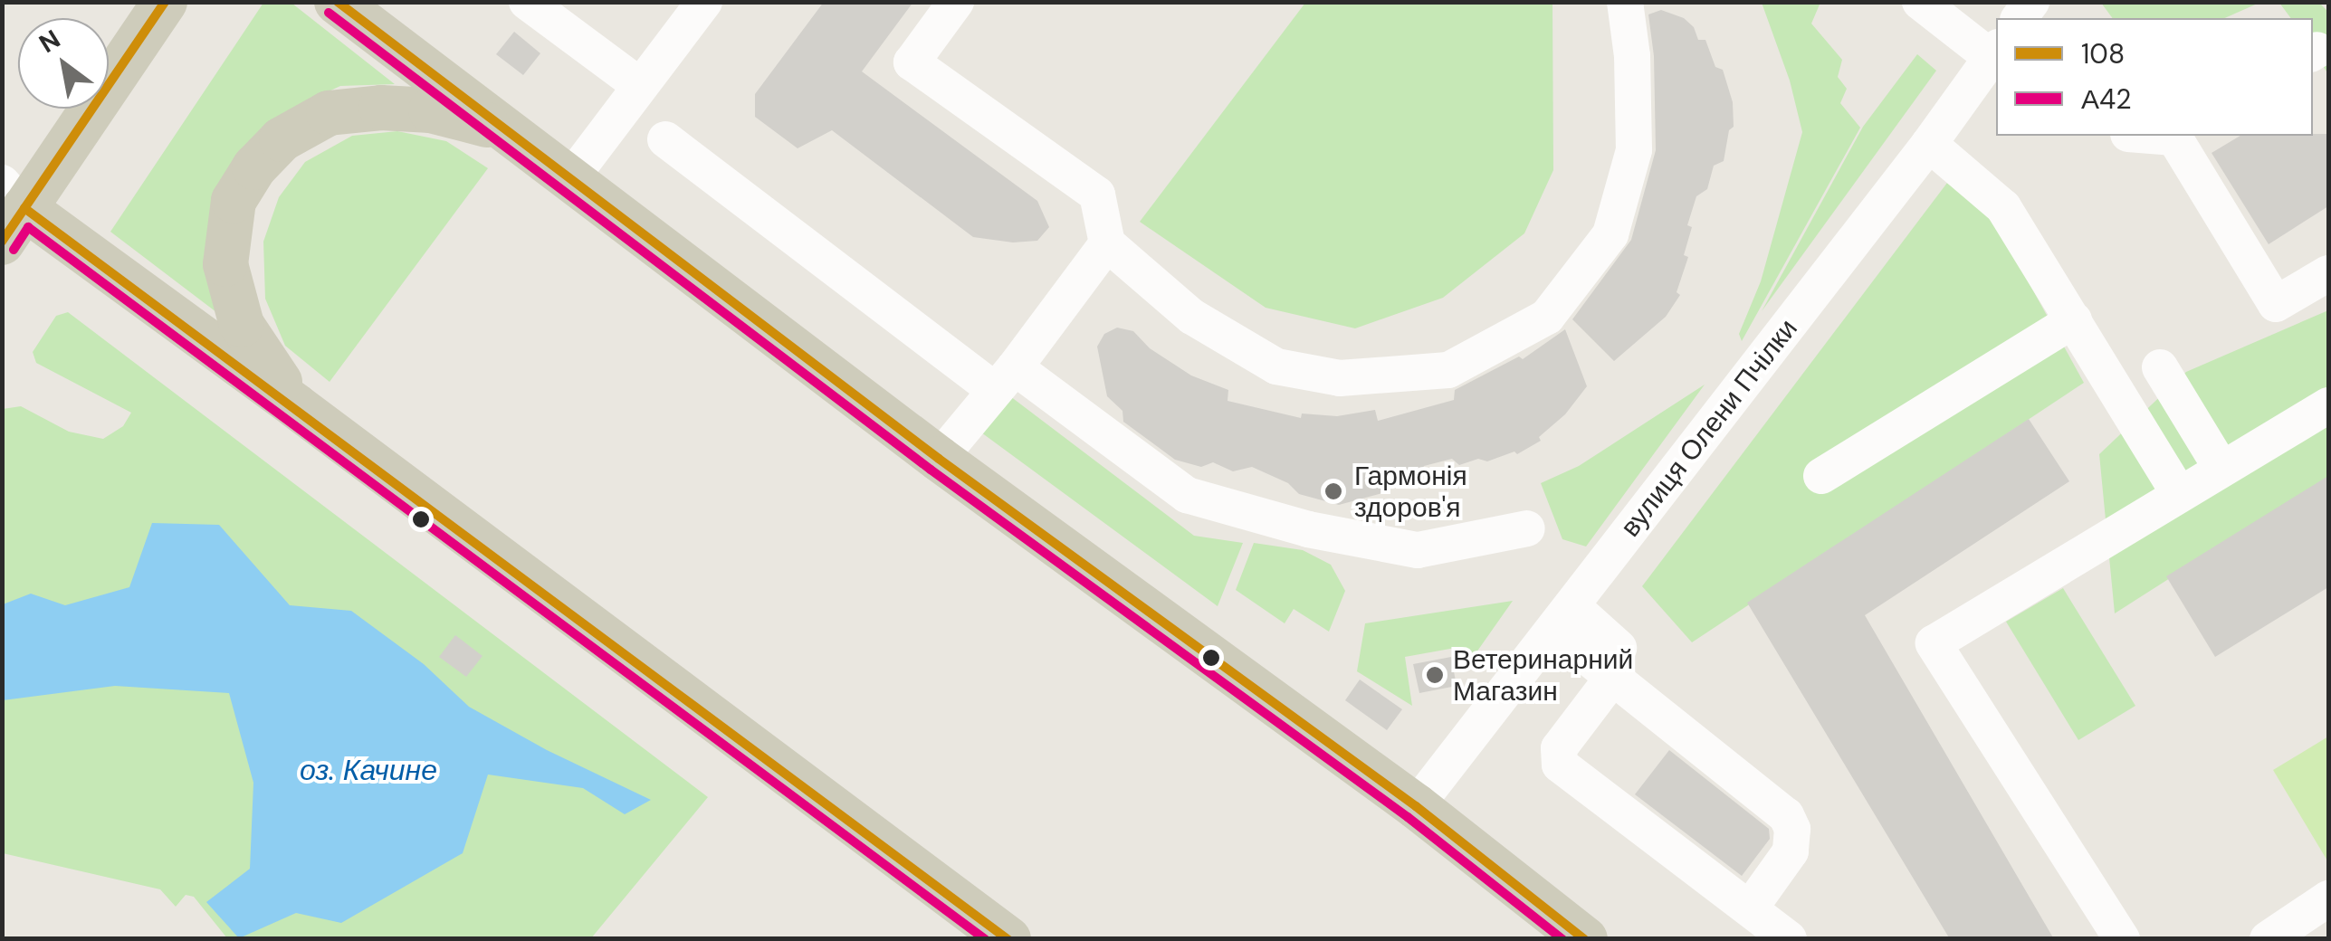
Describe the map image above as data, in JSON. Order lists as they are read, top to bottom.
{
  "streets": {
    "street": ["вулиця Олени Пчілки"]
  },
  "water": ["оз. Качине"],
  "places": ["Гармонія здоров'я", "Ветеринарний Магазин"],
  "lines": ["transit line 108", "transit line А42"],
  "legend": ["108", "А42"],
  "north": "top left"
}
